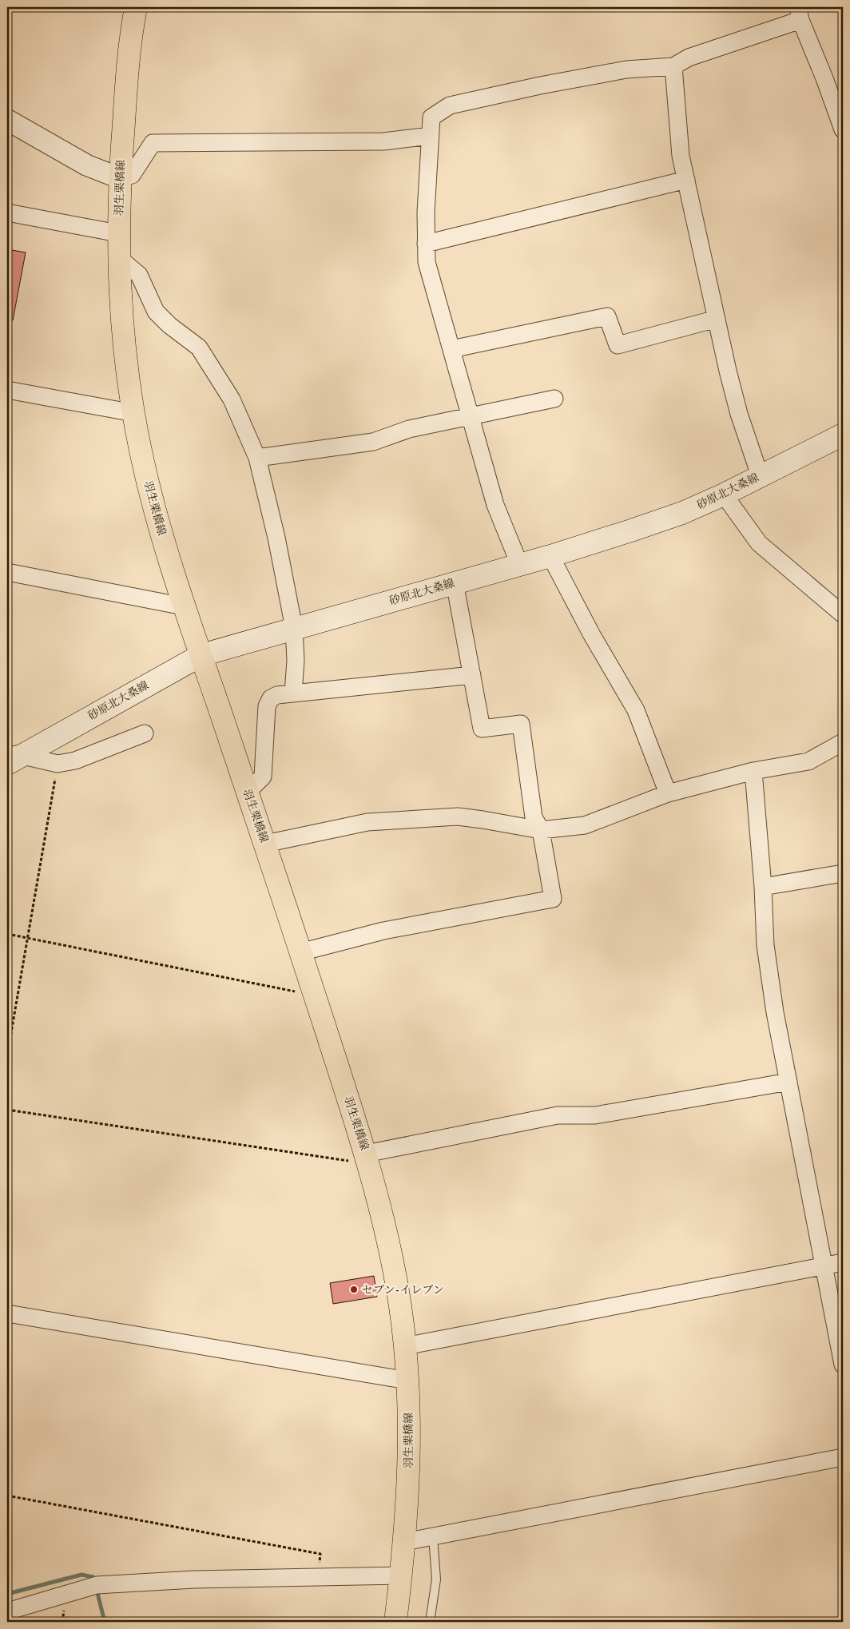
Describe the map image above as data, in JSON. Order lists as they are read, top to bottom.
{
  "streets": {
    "main road": ["羽生栗橋線", "砂原北大桑線"]
  },
  "crossings": [
    ["羽生栗橋線", "砂原北大桑線"]
  ],
  "places": ["セブン-イレブン"]
}
